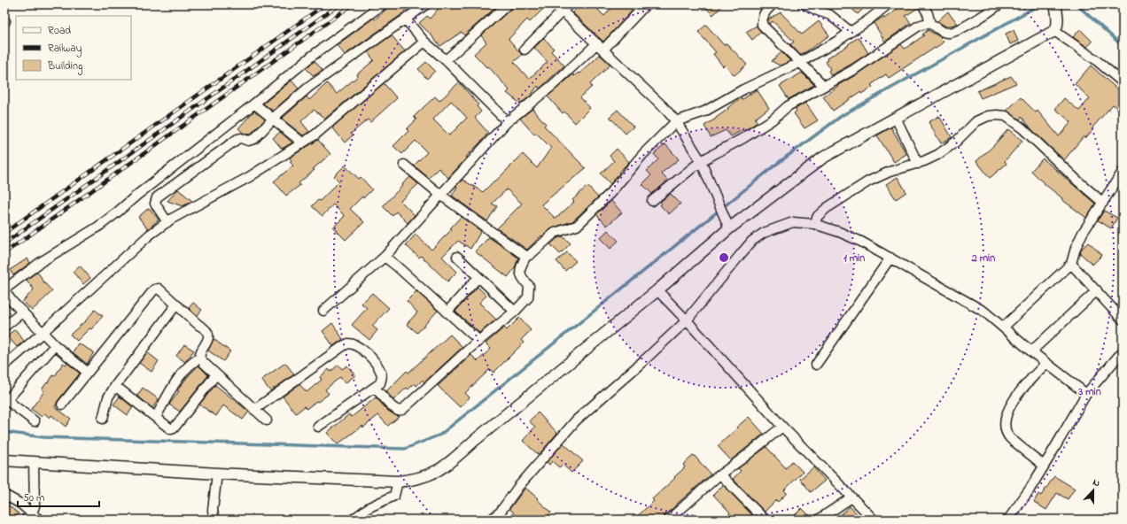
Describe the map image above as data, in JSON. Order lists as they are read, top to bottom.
{
  "legend": ["Road", "Railway", "Building"],
  "scale_bar": "50 m",
  "north": "top",
  "rings": ["1 min", "2 min", "3 min"]
}
